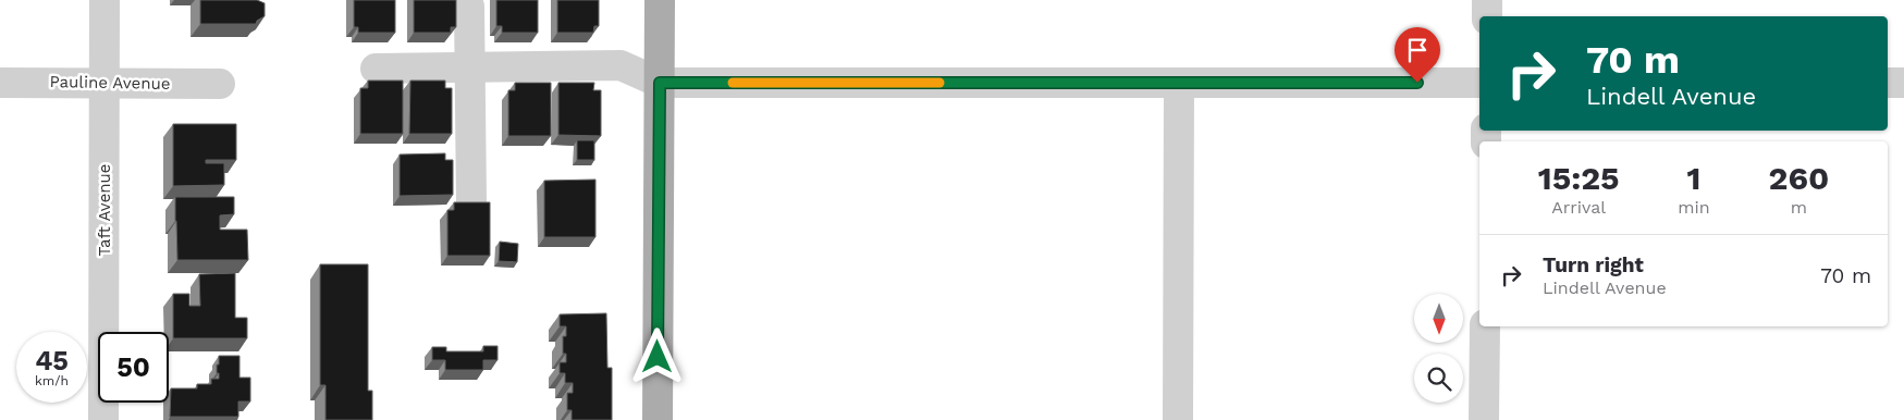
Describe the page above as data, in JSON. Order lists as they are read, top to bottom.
{
  "streets": {
    "street": ["Pauline Avenue", "Taft Avenue"]
  },
  "crossings": [
    ["Pauline Avenue", "Taft Avenue"]
  ],
  "north": "bottom",
  "page": {
    "turn": ["70 m", "Lindell Avenue"],
    "eta": [
      "15:25",
      "Arrival",
      "1",
      "min",
      "260",
      "m"
    ],
    "list": [
      {
        "name": "Turn right",
        "note": "Lindell Avenue",
        "value": "70 m"
      }
    ],
    "speed": "45 km/h",
    "limit": "50"
  }
}
